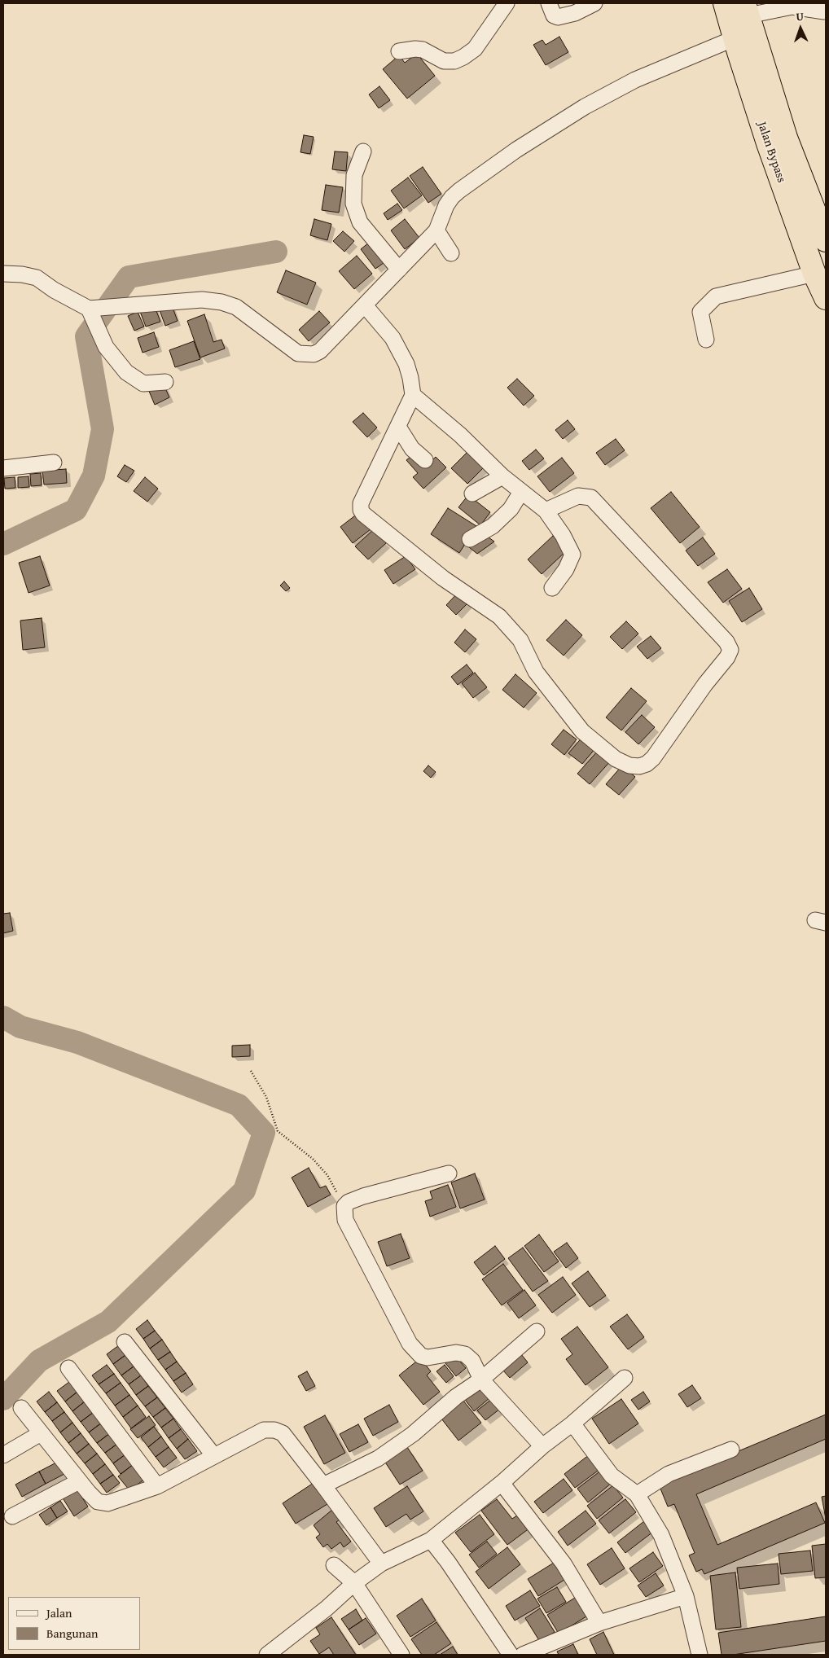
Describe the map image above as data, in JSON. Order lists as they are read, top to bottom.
{
  "streets": {
    "highway": ["Jalan Bypass"]
  },
  "legend": ["Jalan", "Bangunan"],
  "north": "top"
}
